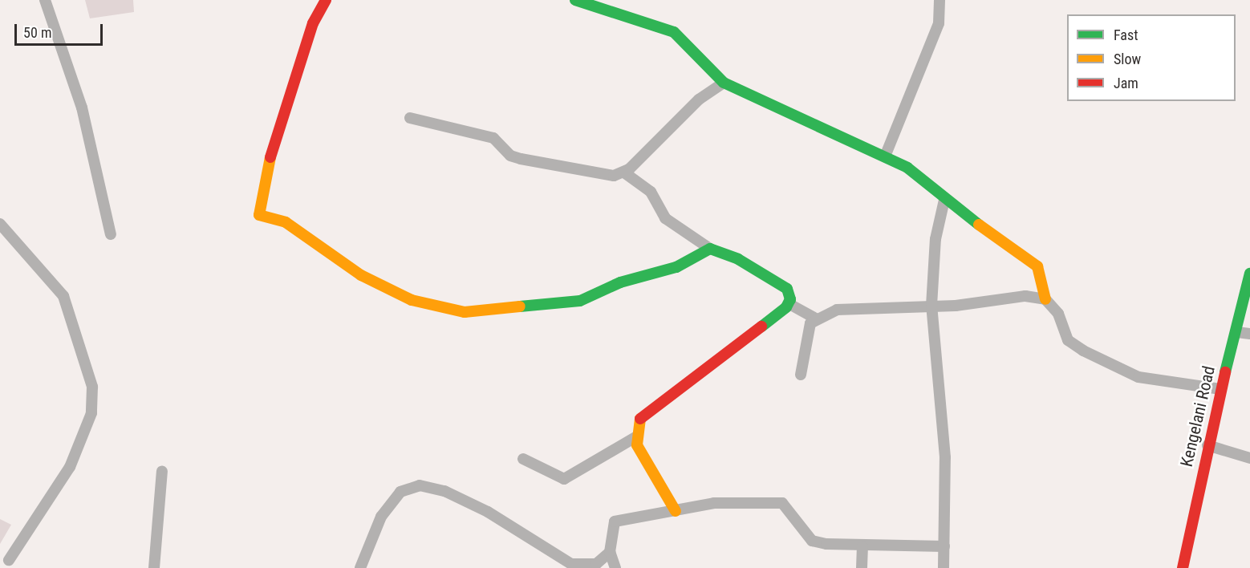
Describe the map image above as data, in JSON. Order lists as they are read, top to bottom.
{
  "streets": {
    "street": ["Kengelani Road"]
  },
  "legend": ["Fast", "Slow", "Jam"],
  "scale_bar": "50 m"
}
